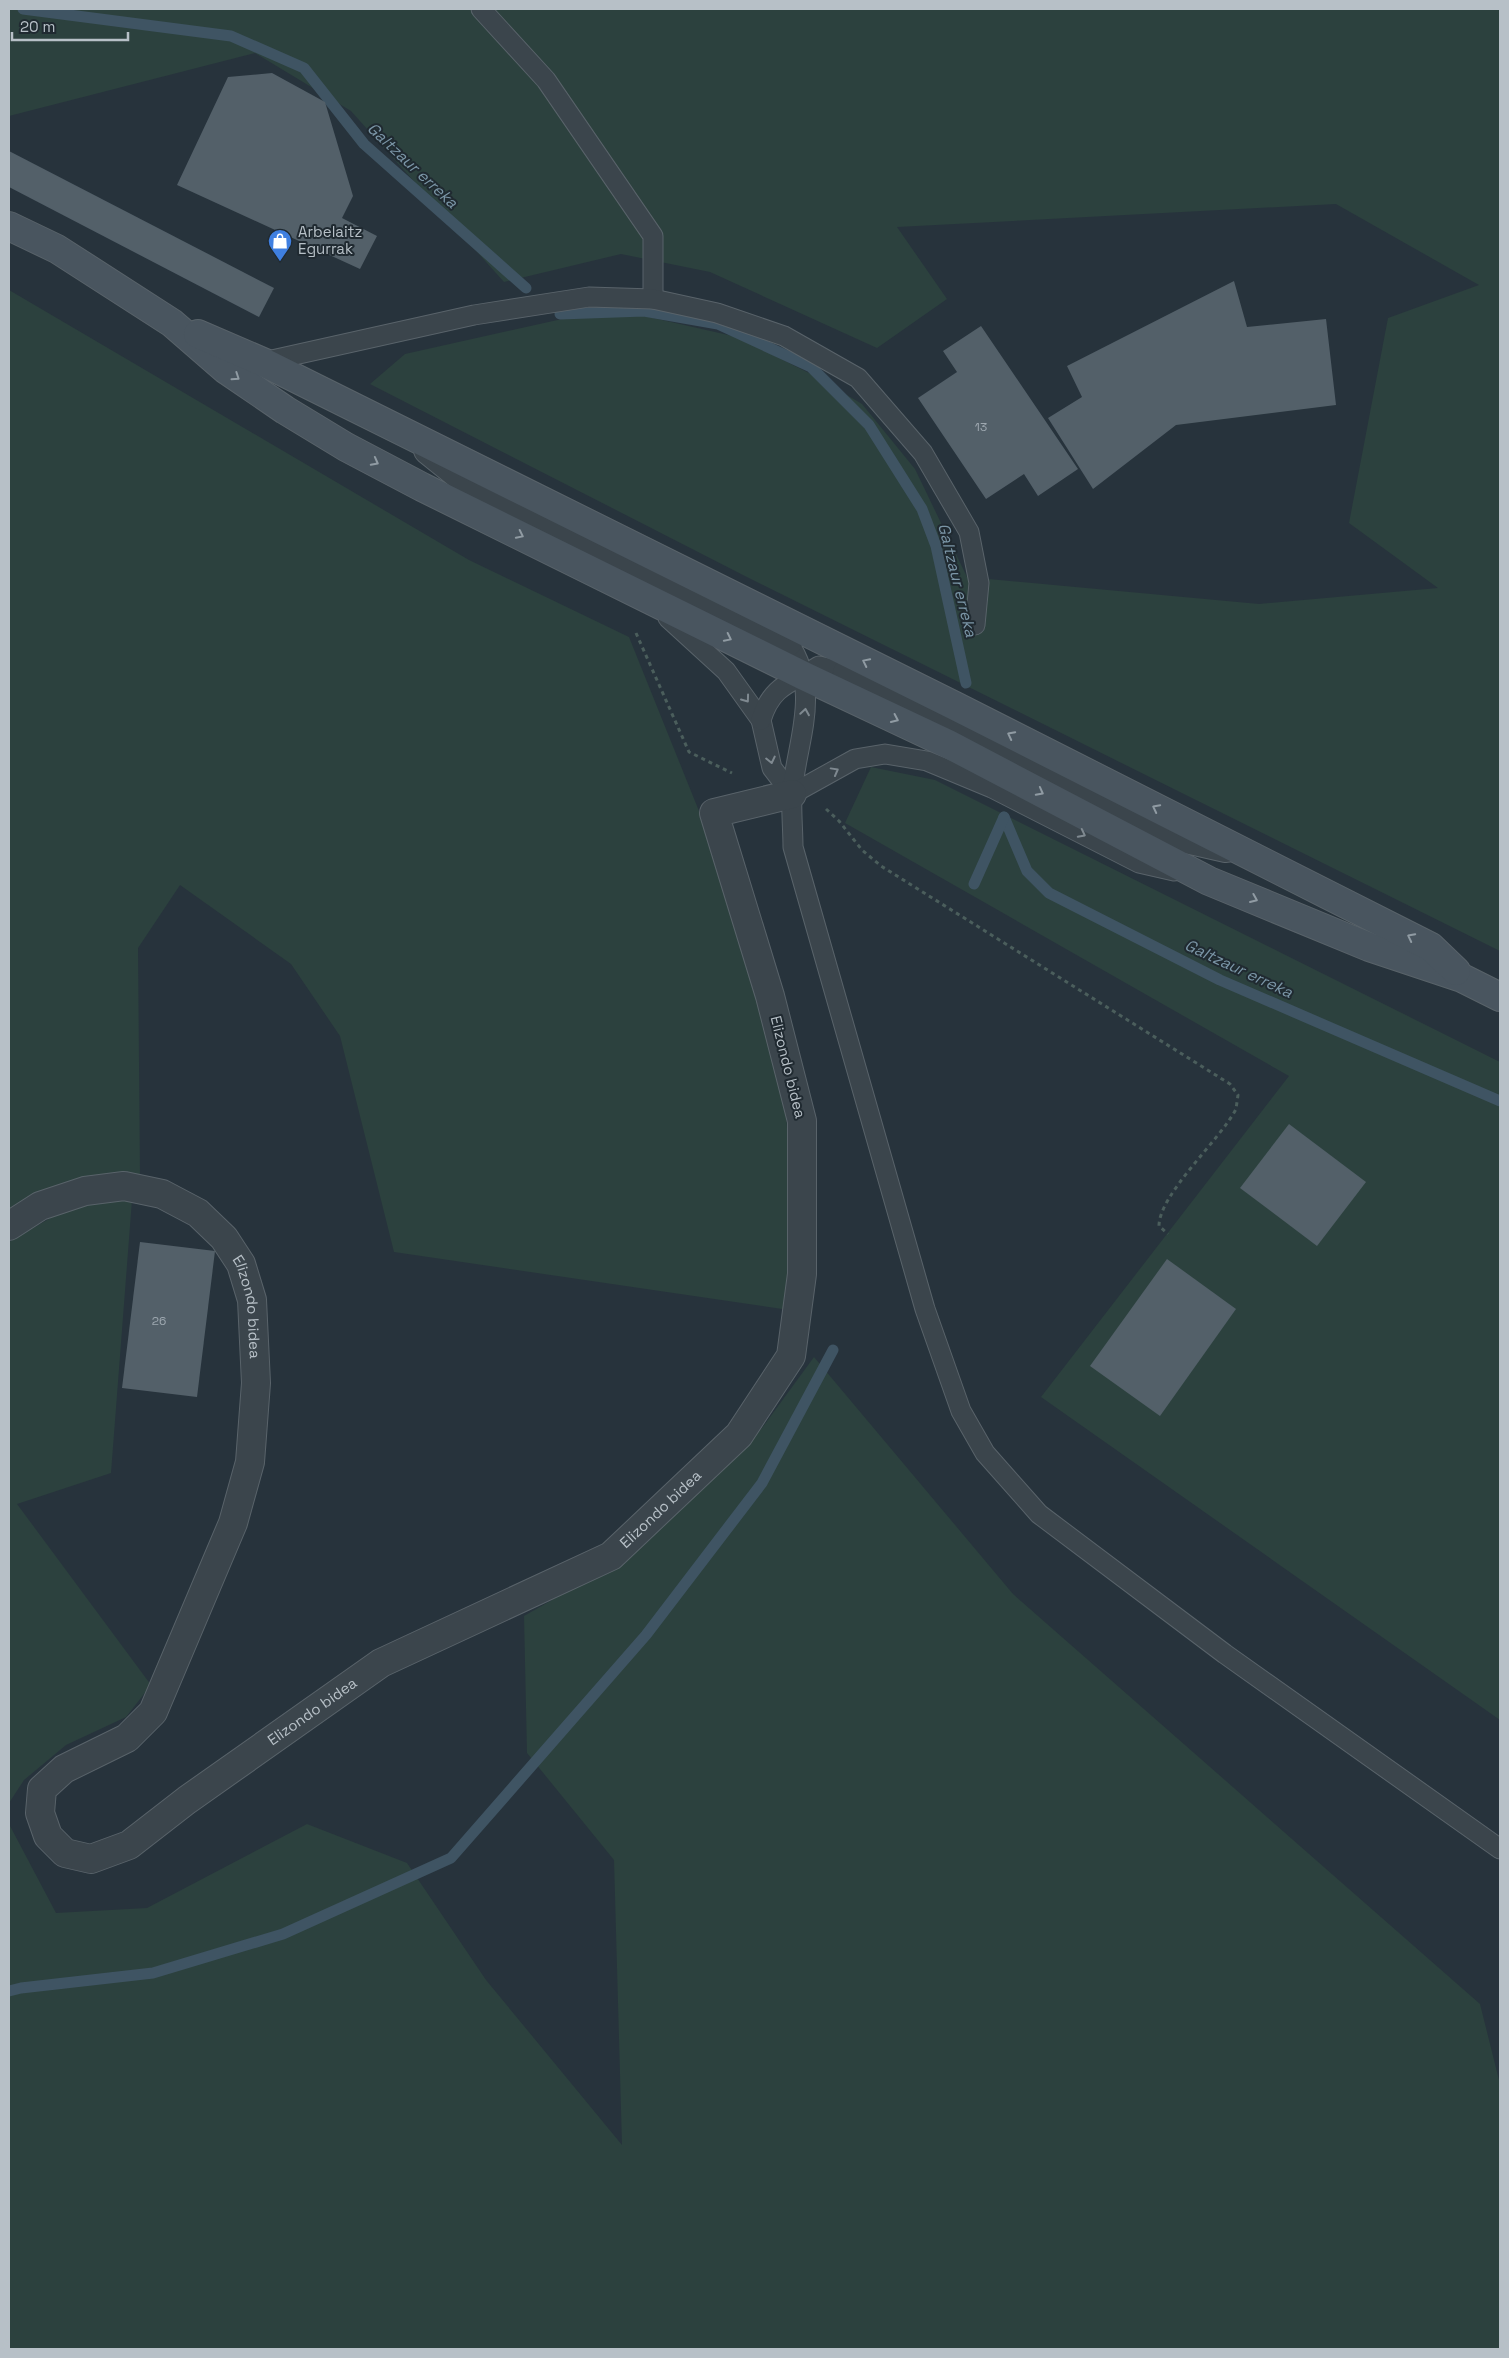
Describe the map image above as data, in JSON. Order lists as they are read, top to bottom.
{
  "streets": {
    "street": ["Elizondo bidea"]
  },
  "water": ["Galtzaur erreka"],
  "places": {
    "shop": ["Arbelaitz Egurrak"]
  },
  "house_numbers": ["13", "26"],
  "scale_bar": "20 m"
}
